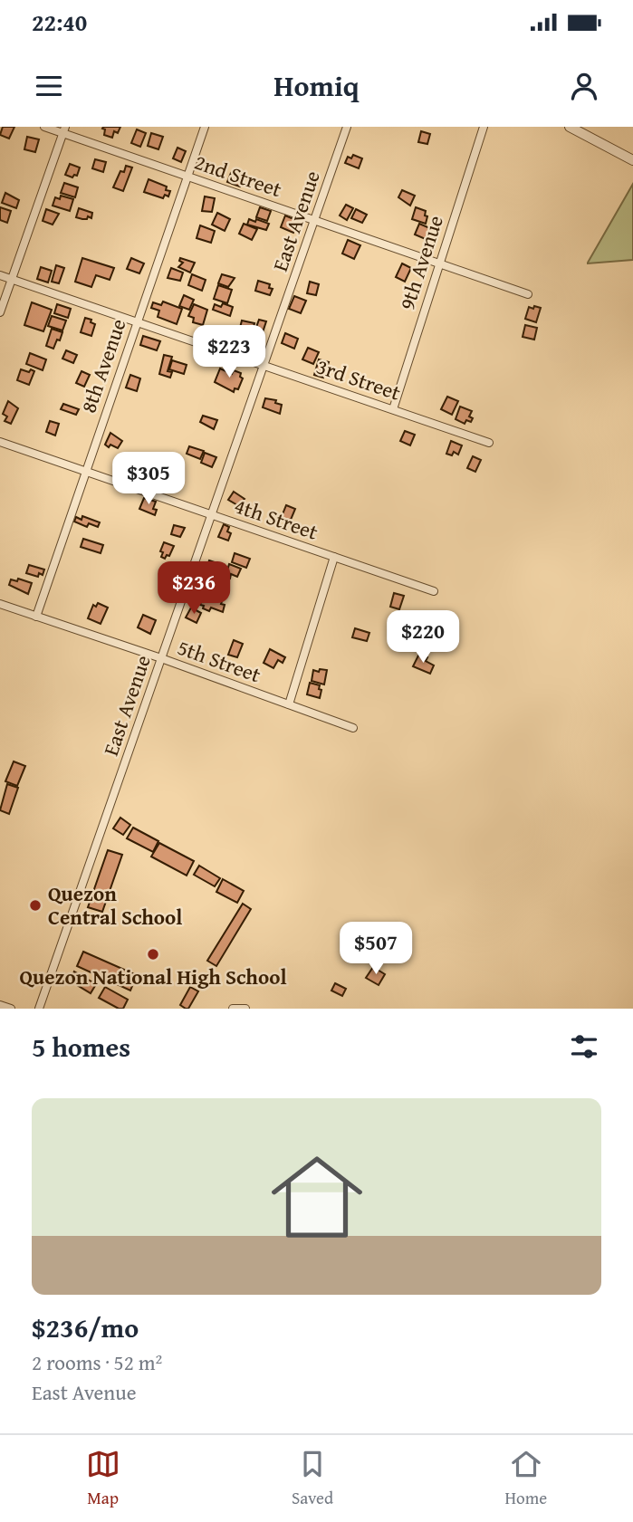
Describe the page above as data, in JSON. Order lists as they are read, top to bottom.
{
  "streets": {
    "street": [
      "2nd Street",
      "East Avenue",
      "9th Avenue",
      "8th Avenue",
      "3rd Street",
      "4th Street",
      "5th Street"
    ]
  },
  "crossings": [
    ["2nd Street", "East Avenue"],
    ["2nd Street", "9th Avenue"],
    ["2nd Street", "8th Avenue"],
    ["East Avenue", "3rd Street"],
    ["East Avenue", "4th Street"],
    ["East Avenue", "5th Street"],
    ["9th Avenue", "3rd Street"],
    ["8th Avenue", "3rd Street"],
    ["8th Avenue", "4th Street"],
    ["8th Avenue", "5th Street"]
  ],
  "places": ["Quezon Central School", "Quezon National High School"],
  "page": {
    "status": "22:40",
    "header": "Homiq",
    "price": [
      "$223",
      "$305",
      "$236",
      "$220",
      "$507"
    ],
    "heading": "5 homes",
    "list": [
      {
        "name": "$236/mo",
        "note": "2 rooms · 52 m² · East Avenue"
      }
    ],
    "tabs": ["Map", "Saved", "Home"]
  }
}
